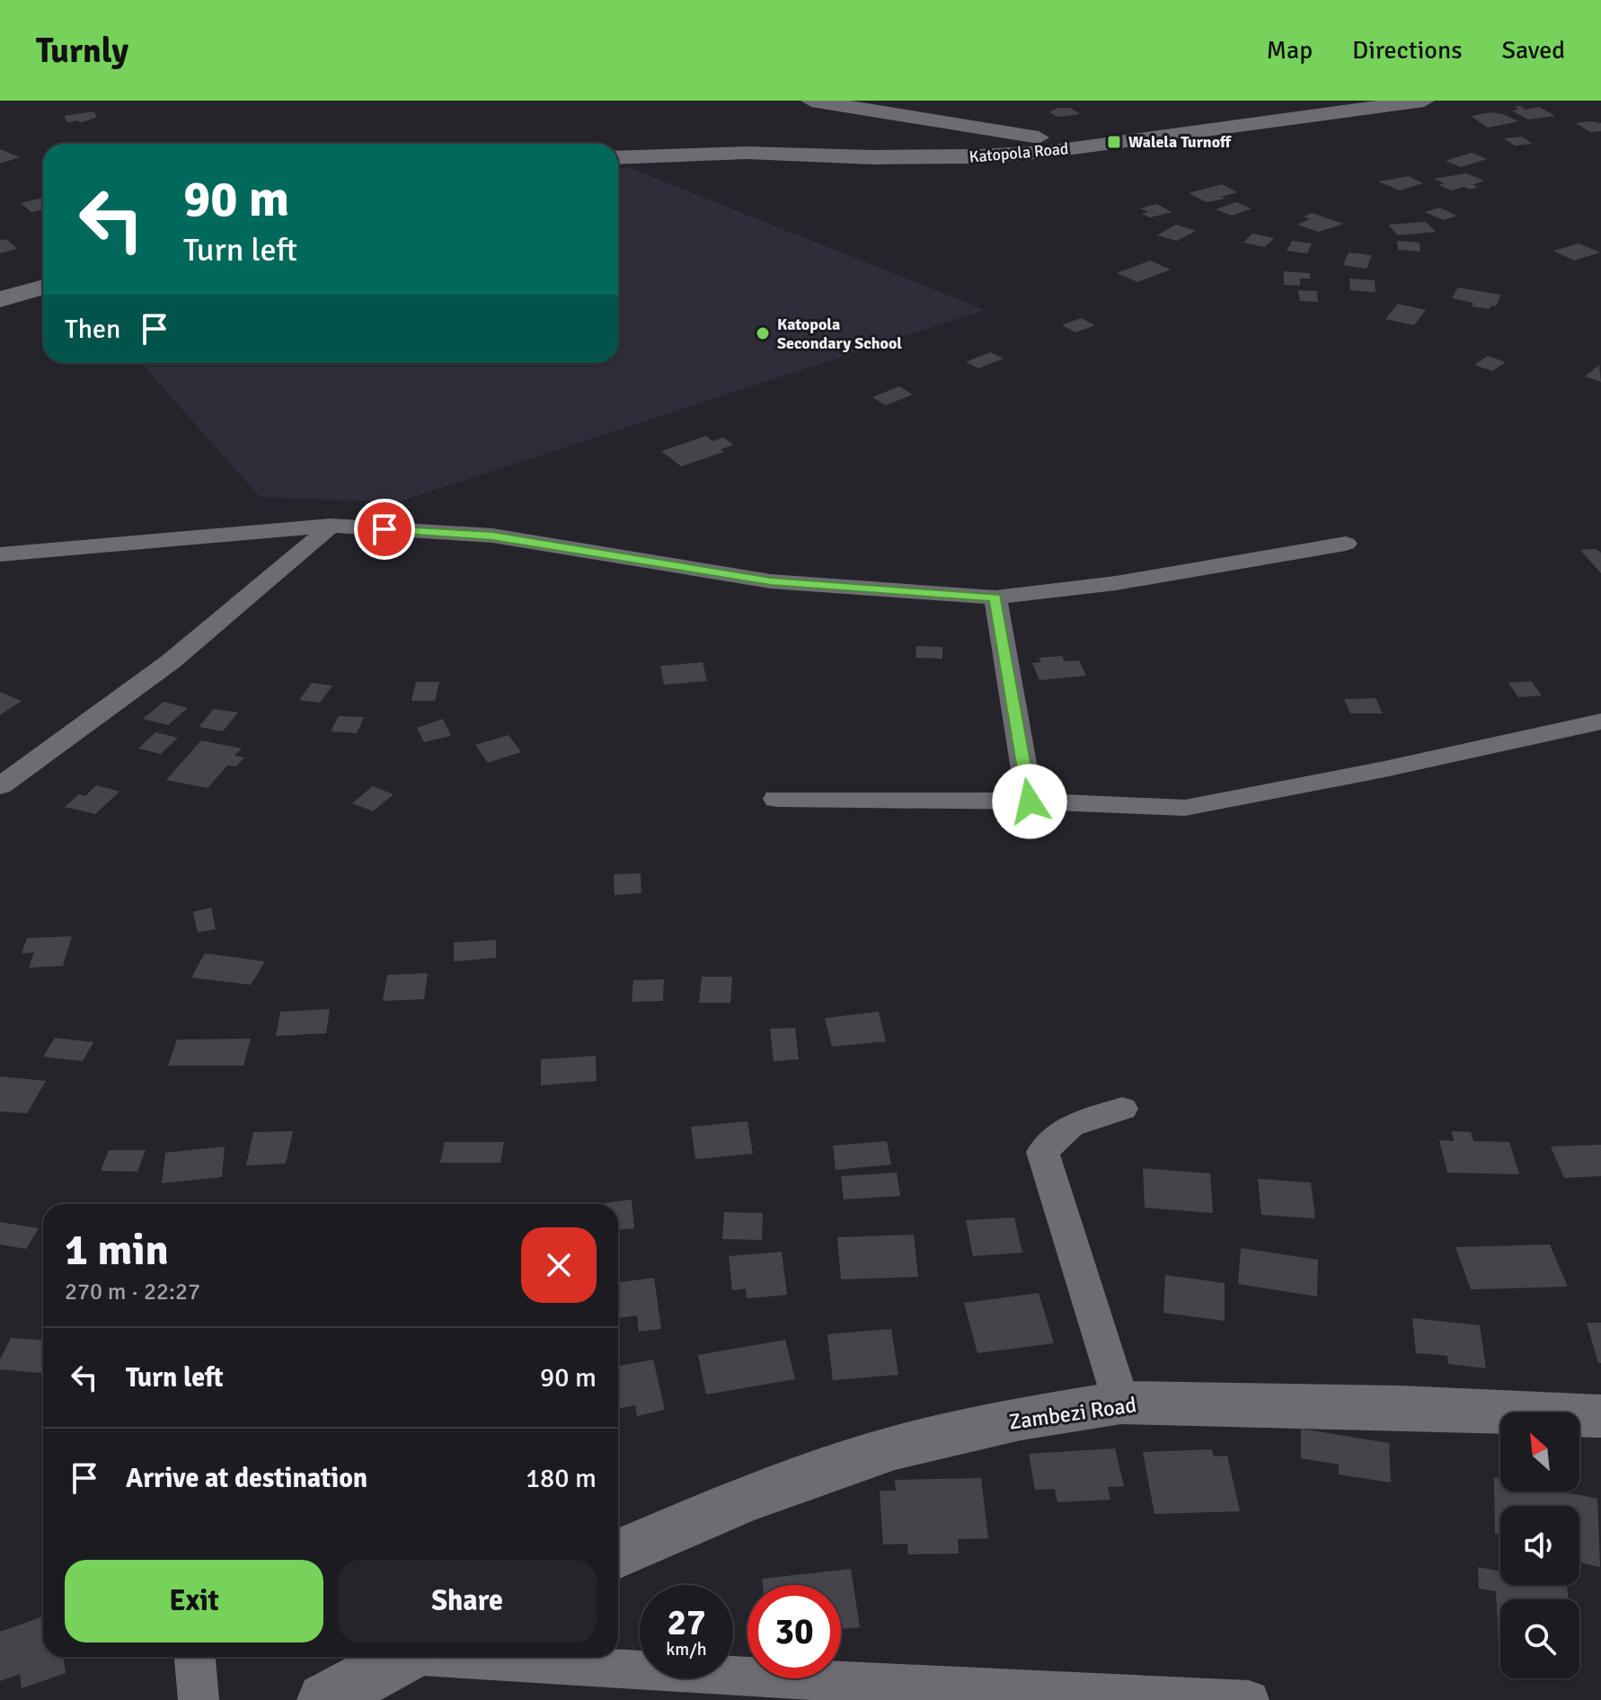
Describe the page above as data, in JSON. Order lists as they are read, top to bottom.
{
  "streets": {
    "street": ["Katopola Road", "Zambezi Road"]
  },
  "places": {
    "transit": ["Walela Turnoff"],
    "other": ["Katopola Secondary School"]
  },
  "north": "top left",
  "page": {
    "header": "Turnly",
    "nav": ["Map", "Directions", "Saved"],
    "turn": ["90 m", "Turn left"],
    "then": "Then",
    "heading": ["1 min", "270 m · 22:27"],
    "list": [
      {
        "name": "Turn left",
        "value": "90 m"
      },
      {
        "name": "Arrive at destination",
        "value": "180 m"
      }
    ],
    "buttons": ["Exit", "Share"],
    "speed": "27 km/h",
    "limit": "30"
  }
}
